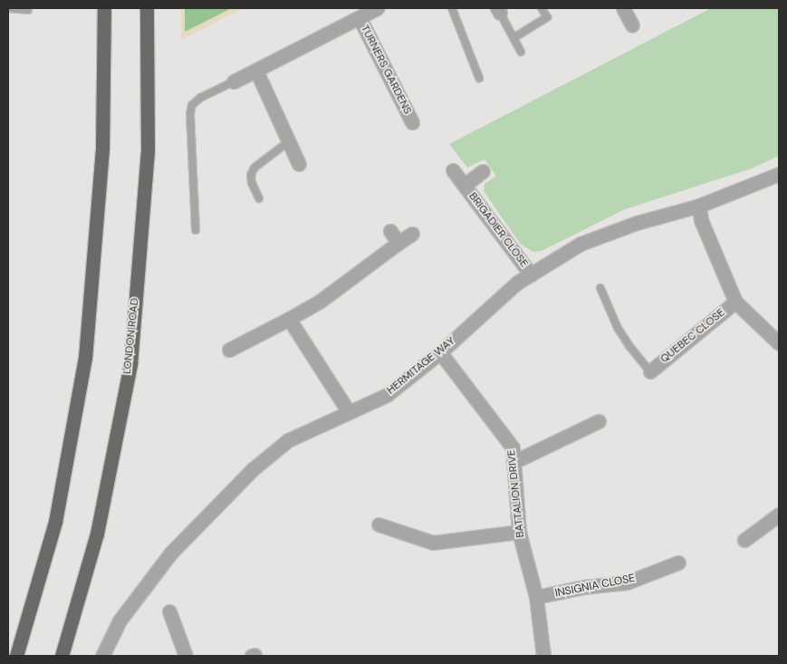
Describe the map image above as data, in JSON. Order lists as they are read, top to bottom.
{
  "streets": {
    "highway": ["LONDON ROAD"],
    "street": [
      "TURNERS GARDENS",
      "BRIGADIER CLOSE",
      "QUEBEC CLOSE",
      "HERMITAGE WAY",
      "BATTALION DRIVE",
      "INSIGNIA CLOSE"
    ]
  },
  "crossings": [
    ["BRIGADIER CLOSE", "HERMITAGE WAY"],
    ["HERMITAGE WAY", "BATTALION DRIVE"],
    ["BATTALION DRIVE", "INSIGNIA CLOSE"]
  ]
}
